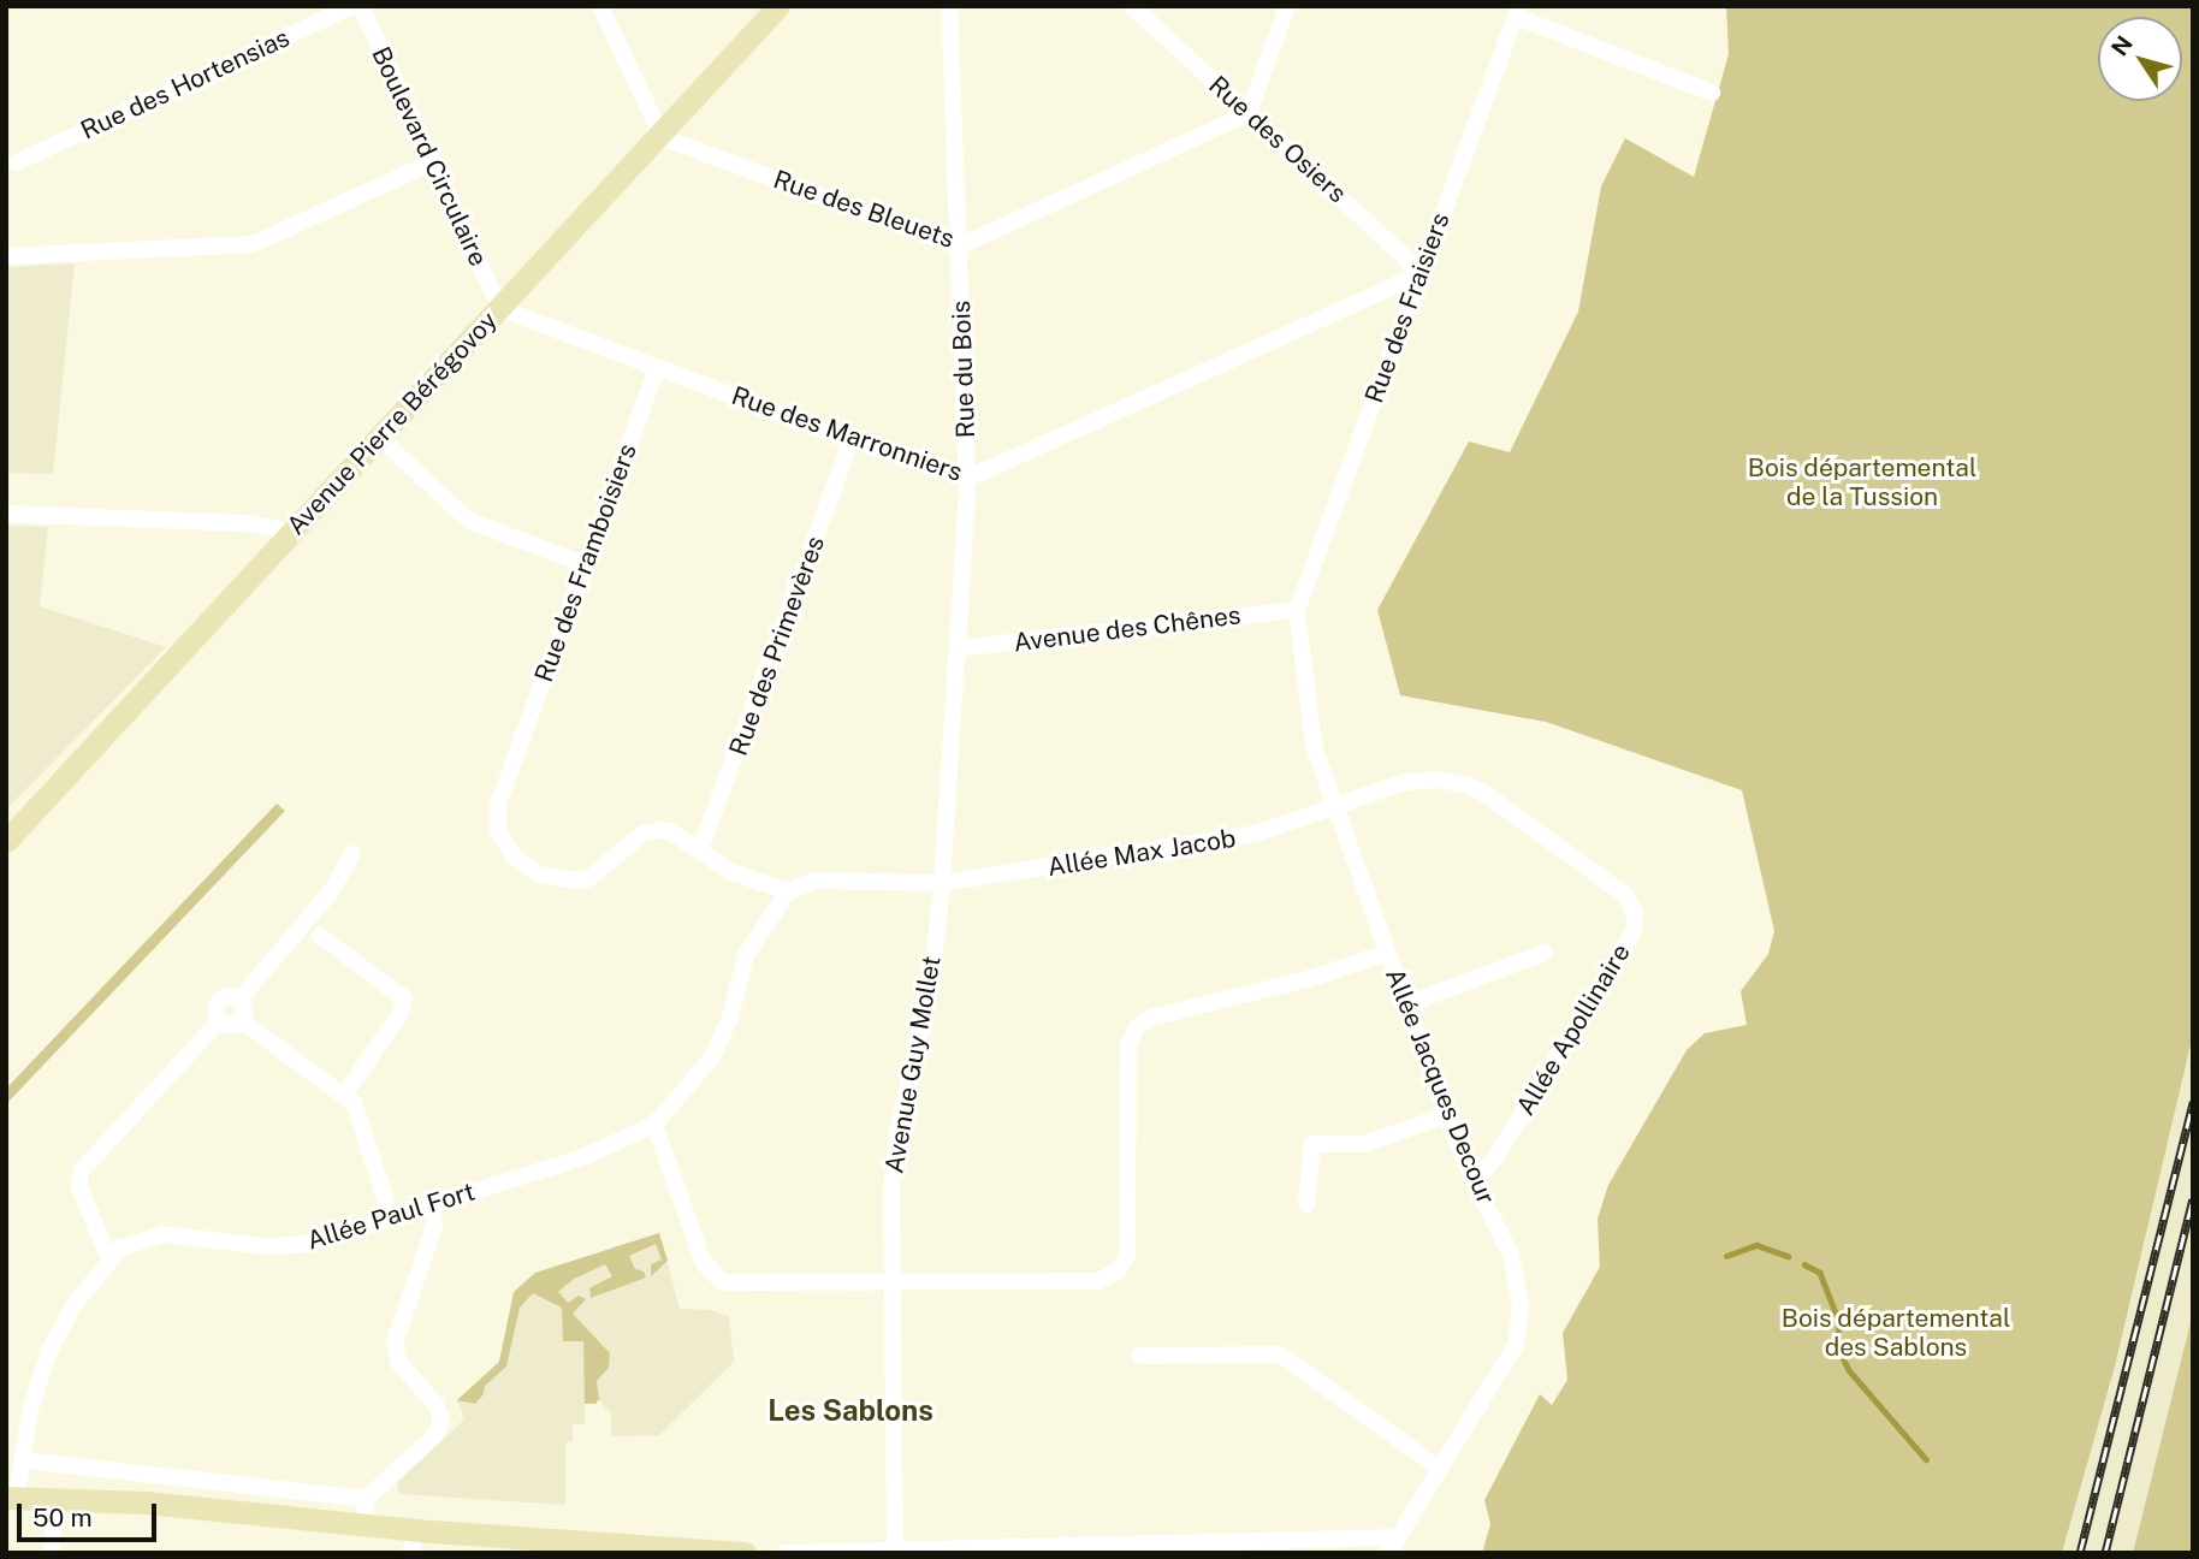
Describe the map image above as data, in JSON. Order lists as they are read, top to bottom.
{
  "streets": {
    "street": [
      "Rue des Hortensias",
      "Rue des Osiers",
      "Boulevard Circulaire",
      "Rue des Bleuets",
      "Rue des Fraisiers",
      "Rue du Bois",
      "Avenue Pierre Bérégovoy",
      "Rue des Marronniers",
      "Rue des Framboisiers",
      "Avenue des Chênes",
      "Rue des Primevères",
      "Allée Max Jacob",
      "Allée Apollinaire",
      "Avenue Guy Mollet",
      "Allée Jacques Decour",
      "Allée Paul Fort"
    ]
  },
  "crossings": [
    ["Rue des Osiers", "Rue des Bleuets"],
    ["Rue des Osiers", "Rue des Fraisiers"],
    ["Rue des Osiers", "Rue des Marronniers"],
    ["Boulevard Circulaire", "Avenue Pierre Bérégovoy"],
    ["Boulevard Circulaire", "Rue des Marronniers"],
    ["Rue des Bleuets", "Rue du Bois"],
    ["Rue des Bleuets", "Avenue Pierre Bérégovoy"],
    ["Rue des Fraisiers", "Rue des Marronniers"],
    ["Rue des Fraisiers", "Avenue des Chênes"],
    ["Rue des Fraisiers", "Allée Jacques Decour"],
    ["Rue du Bois", "Rue des Marronniers"],
    ["Rue du Bois", "Avenue des Chênes"],
    ["Rue du Bois", "Allée Max Jacob"],
    ["Rue du Bois", "Avenue Guy Mollet"],
    ["Avenue Pierre Bérégovoy", "Rue des Marronniers"],
    ["Rue des Marronniers", "Rue des Framboisiers"],
    ["Rue des Marronniers", "Rue des Primevères"],
    ["Rue des Framboisiers", "Rue des Primevères"],
    ["Avenue des Chênes", "Allée Jacques Decour"],
    ["Allée Max Jacob", "Allée Apollinaire"],
    ["Allée Max Jacob", "Avenue Guy Mollet"],
    ["Allée Max Jacob", "Allée Jacques Decour"],
    ["Allée Max Jacob", "Allée Paul Fort"],
    ["Allée Apollinaire", "Allée Jacques Decour"]
  ],
  "districts": ["Les Sablons"],
  "parks": ["Bois départemental de la Tussion", "Bois départemental des Sablons"],
  "scale_bar": "50 m",
  "north": "top left"
}
